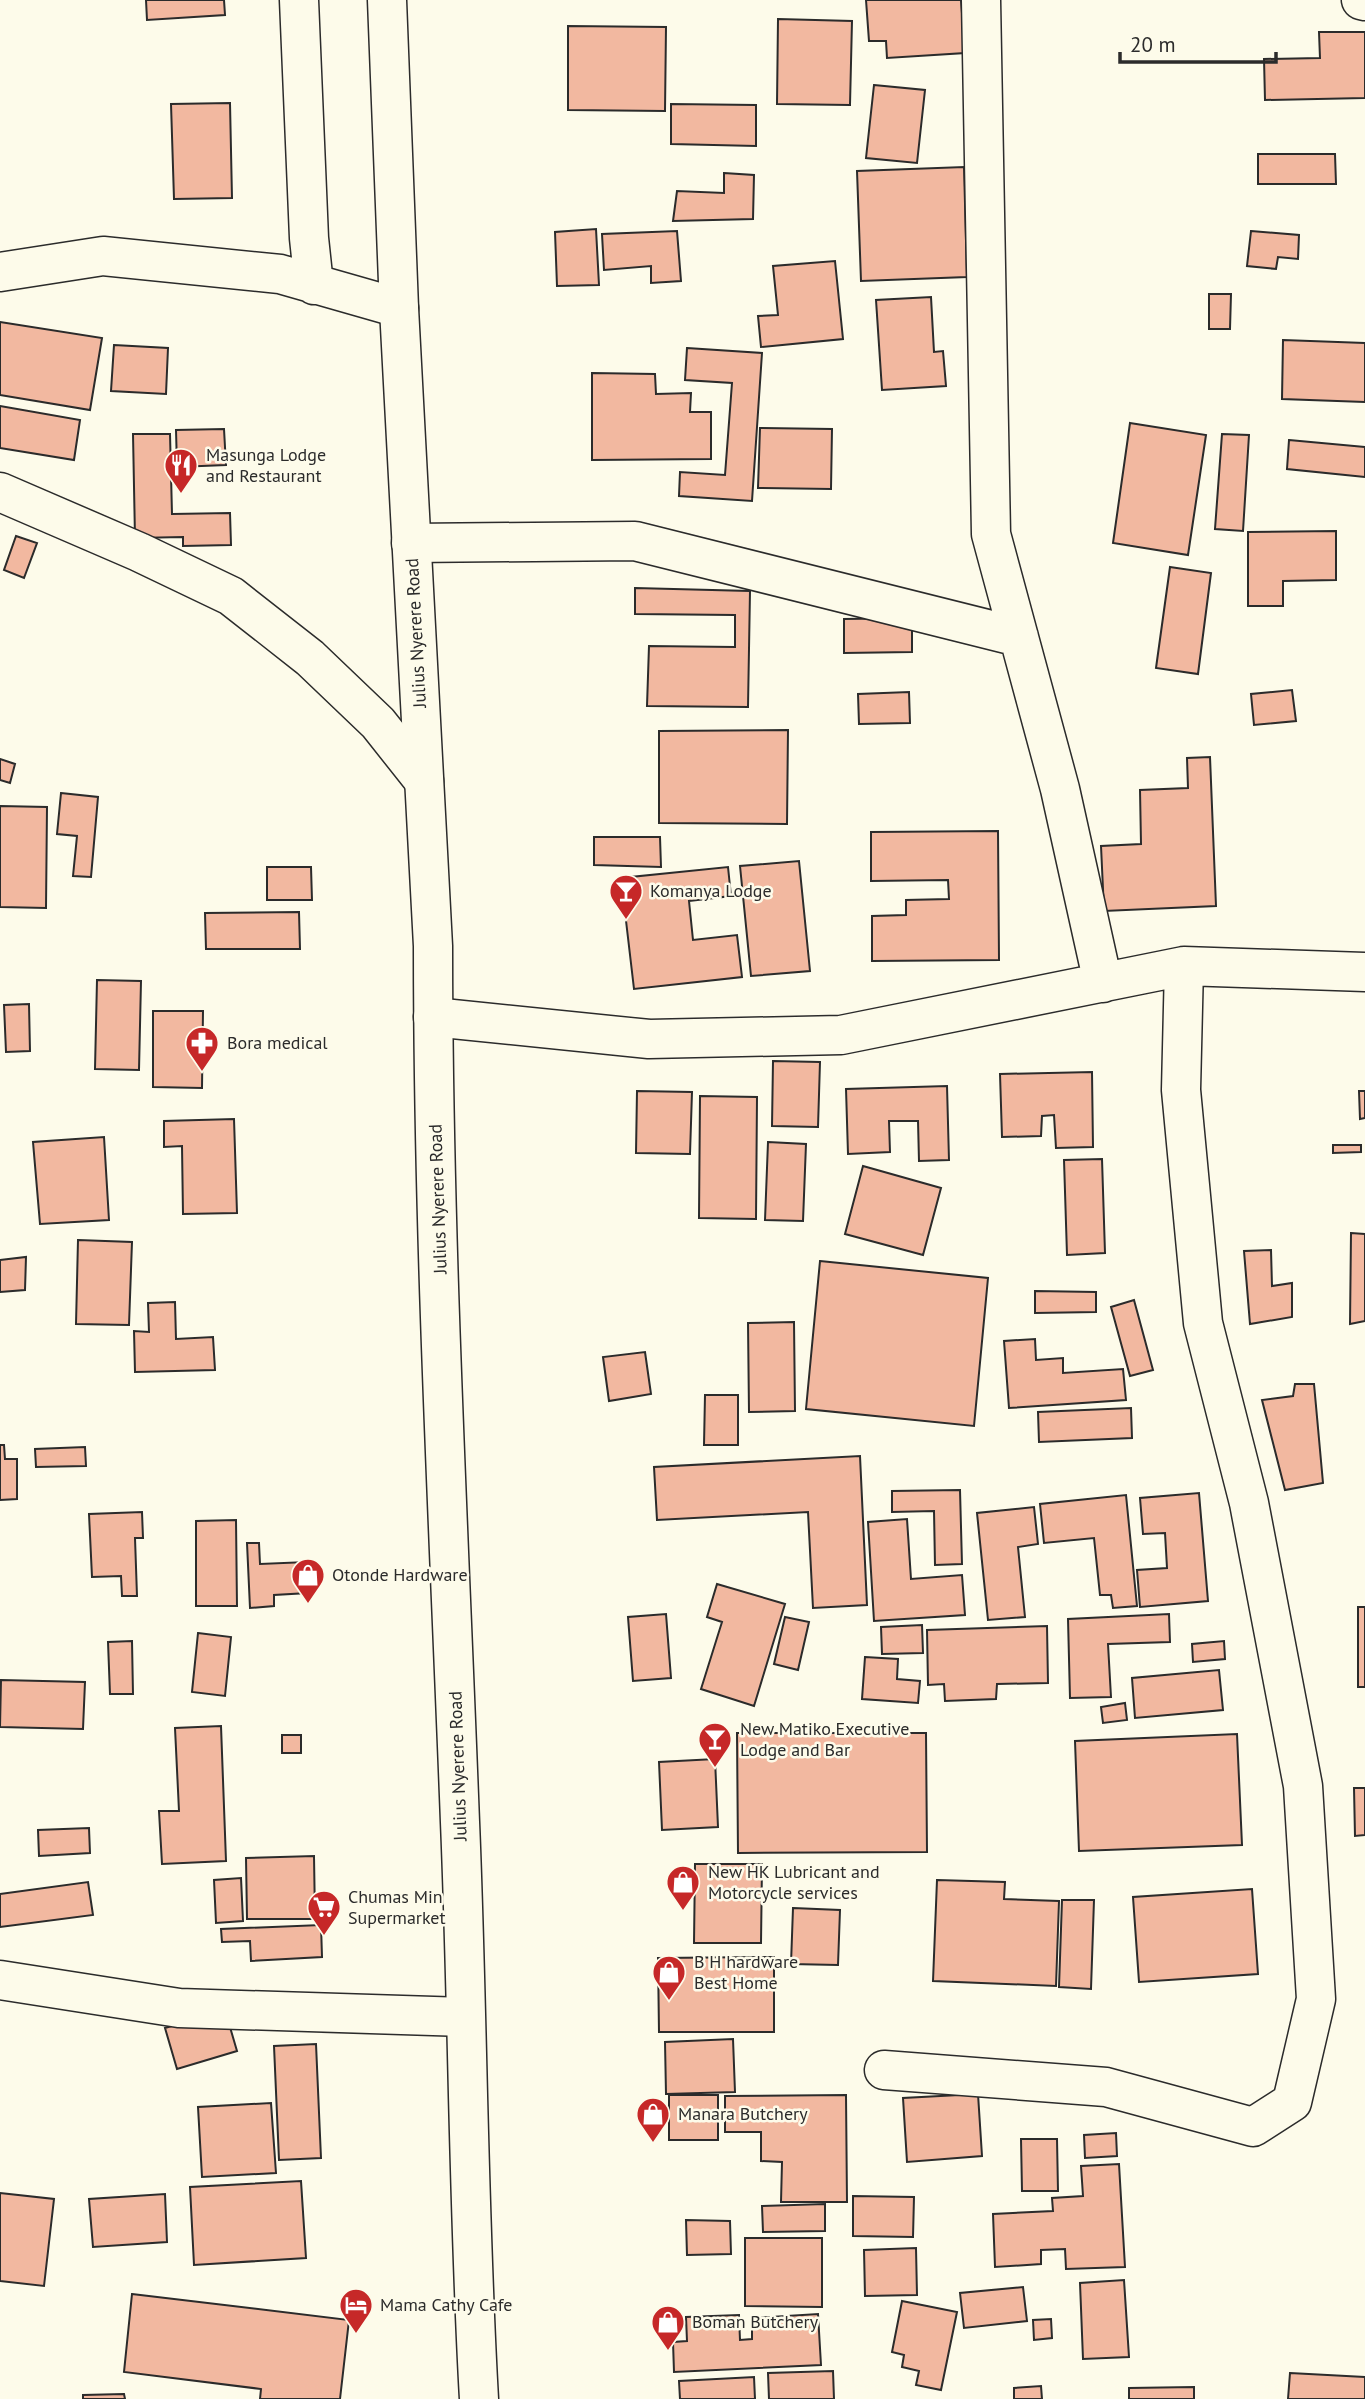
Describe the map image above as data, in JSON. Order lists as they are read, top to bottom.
{
  "streets": {
    "main road": ["Julius Nyerere Road"]
  },
  "places": {
    "restaurant": ["Masunga Lodge and Restaurant"],
    "bar": ["Komanya Lodge", "New Matiko Executive Lodge and Bar"],
    "pharmacy": ["Bora medical"],
    "shop": [
      "Otonde Hardware",
      "New HK Lubricant and Motorcycle services",
      "B H hardware Best Home",
      "Manara Butchery",
      "Boman Butchery"
    ],
    "supermarket": ["Chumas Min Supermarket"],
    "hotel": ["Mama Cathy Cafe"]
  },
  "scale_bar": "20 m"
}
